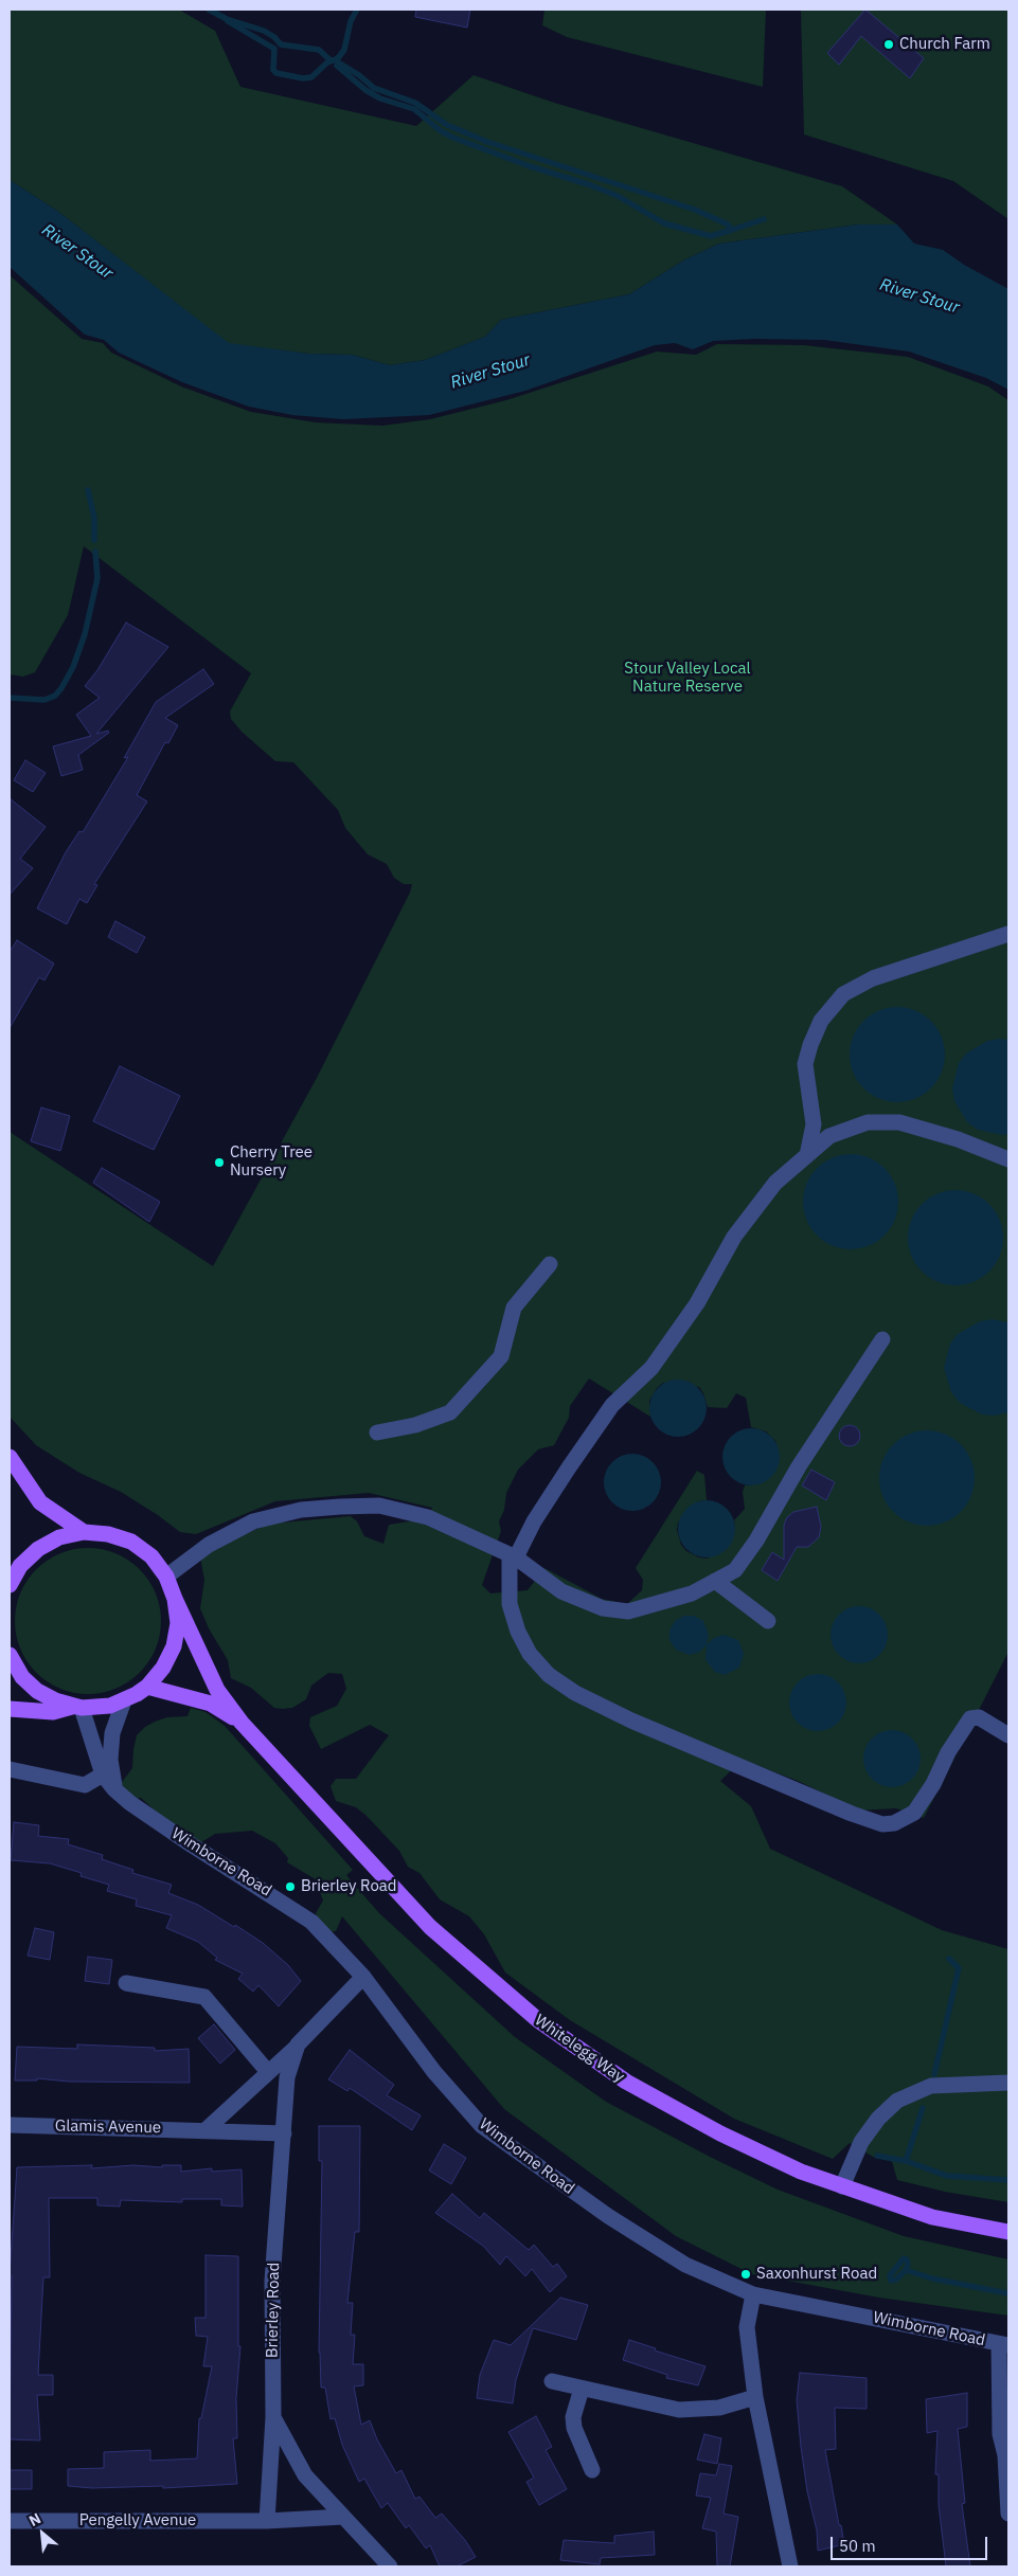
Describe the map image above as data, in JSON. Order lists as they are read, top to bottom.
{
  "streets": {
    "main road": ["Whitelegg Way"],
    "street": [
      "Wimborne Road",
      "Glamis Avenue",
      "Brierley Road",
      "Pengelly Avenue"
    ]
  },
  "crossings": [
    ["Wimborne Road", "Brierley Road"],
    ["Glamis Avenue", "Brierley Road"],
    ["Brierley Road", "Pengelly Avenue"]
  ],
  "water": ["River Stour"],
  "parks": ["Stour Valley Local Nature Reserve"],
  "places": [
    "Church Farm",
    "Cherry Tree Nursery",
    "Brierley Road",
    "Saxonhurst Road"
  ],
  "scale_bar": "50 m",
  "north": "top left"
}
